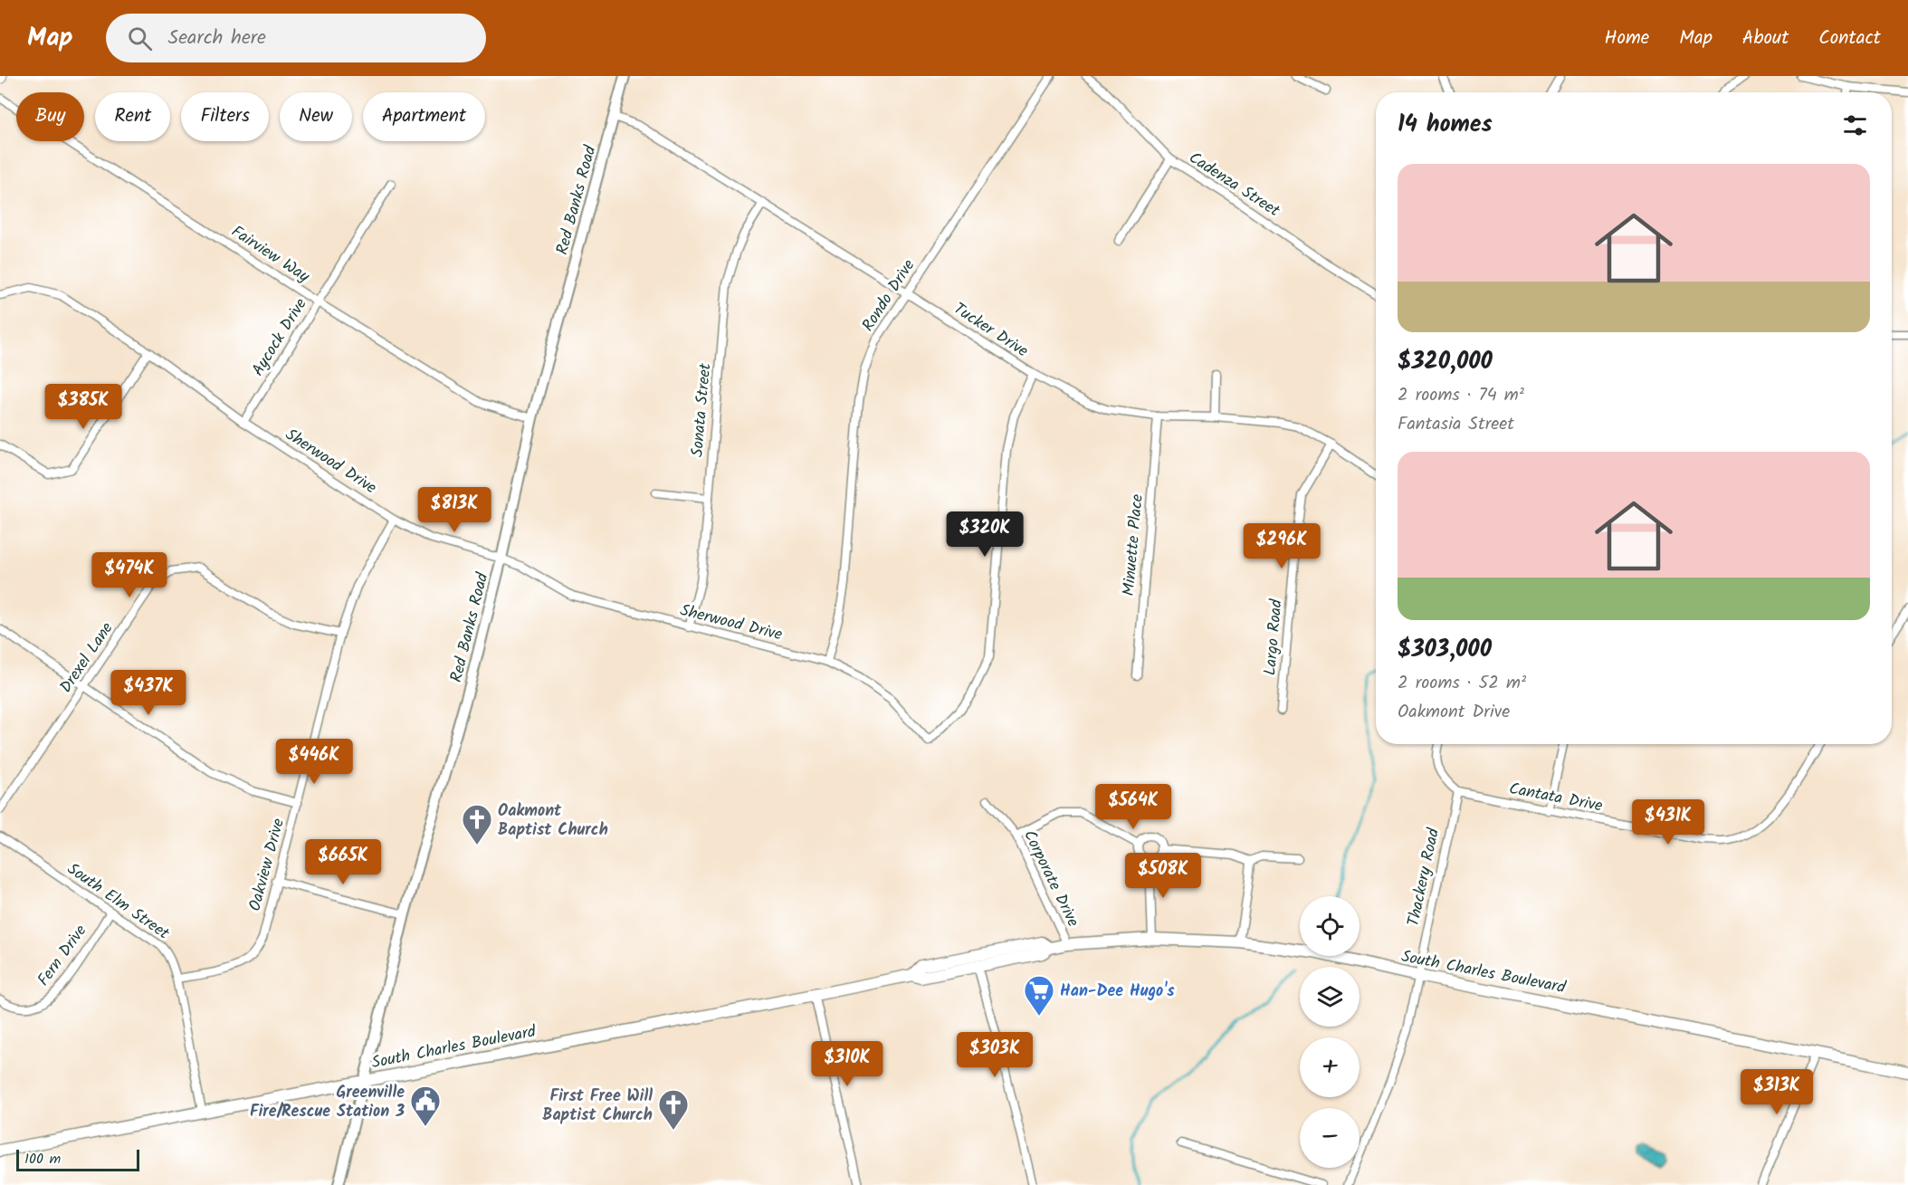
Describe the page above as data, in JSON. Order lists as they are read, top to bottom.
{
  "streets": {
    "main road": ["South Charles Boulevard"],
    "street": [
      "Cadenza Street",
      "Red Banks Road",
      "Fairview Way",
      "Rondo Drive",
      "Tucker Drive",
      "Aycock Drive",
      "Sonata Street",
      "Sherwood Drive",
      "Minuette Place",
      "Largo Road",
      "Drexel Lane",
      "Cantata Drive",
      "Oakview Drive",
      "Thackery Road",
      "Corporate Drive",
      "South Elm Street",
      "Fern Drive"
    ]
  },
  "crossings": [
    ["Red Banks Road", "Fairview Way"],
    ["Red Banks Road", "Tucker Drive"],
    ["Red Banks Road", "Sherwood Drive"],
    ["Red Banks Road", "South Charles Boulevard"],
    ["Fairview Way", "Aycock Drive"],
    ["Rondo Drive", "Tucker Drive"],
    ["Rondo Drive", "Sherwood Drive"],
    ["Tucker Drive", "Sonata Street"],
    ["Tucker Drive", "Sherwood Drive"],
    ["Tucker Drive", "Minuette Place"],
    ["Tucker Drive", "Largo Road"],
    ["Aycock Drive", "Sherwood Drive"],
    ["Sonata Street", "Sherwood Drive"],
    ["Sherwood Drive", "Oakview Drive"],
    ["Drexel Lane", "Oakview Drive"],
    ["Cantata Drive", "Thackery Road"],
    ["Oakview Drive", "South Elm Street"],
    ["Thackery Road", "South Charles Boulevard"],
    ["Corporate Drive", "South Charles Boulevard"],
    ["South Elm Street", "Fern Drive"],
    ["South Elm Street", "South Charles Boulevard"]
  ],
  "places": {
    "church": ["Oakmont Baptist Church", "First Free Will Baptist Church"],
    "supermarket": ["Han-Dee Hugo's"],
    "public building": ["Greenville Fire/Rescue Station 3"]
  },
  "scale_bar": "100 m",
  "page": {
    "header": "Map",
    "search": "Search here",
    "nav": [
      "Home",
      "Map",
      "About",
      "Contact"
    ],
    "chip": [
      "Buy",
      "Rent",
      "Filters",
      "New",
      "Apartment"
    ],
    "heading": "14 homes",
    "list": [
      {
        "name": "$320,000",
        "note": "2 rooms · 74 m² · Fantasia Street"
      },
      {
        "name": "$303,000",
        "note": "2 rooms · 52 m² · Oakmont Drive"
      }
    ],
    "price": [
      "$385K",
      "$813K",
      "$320K",
      "$296K",
      "$474K",
      "$437K",
      "$446K",
      "$564K",
      "$431K",
      "$665K",
      "$508K",
      "$303K",
      "$310K",
      "$313K"
    ],
    "map_buttons": ["+", "−"],
    "scale": "100 m"
  }
}
